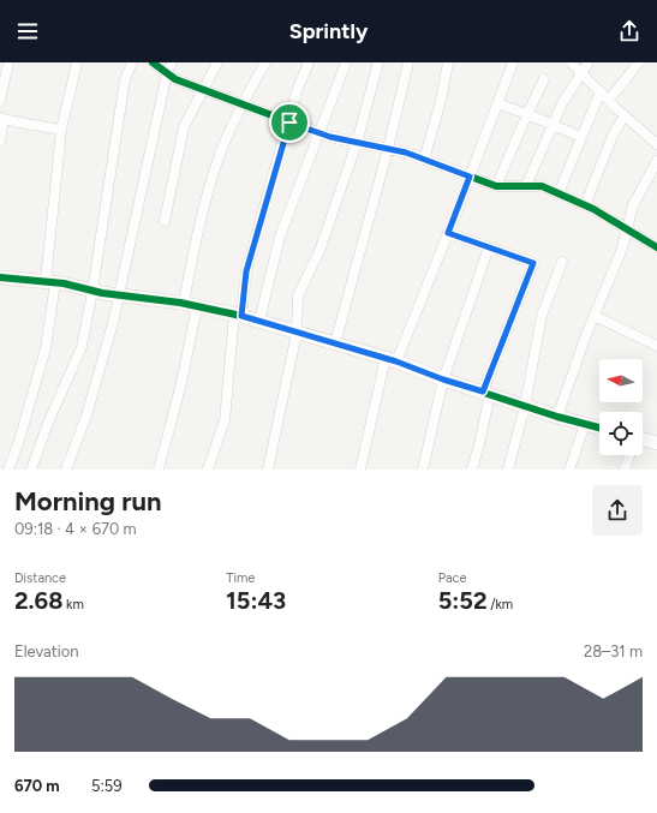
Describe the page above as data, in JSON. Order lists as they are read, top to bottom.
{
  "north": "left",
  "page": {
    "header": "Sprintly",
    "heading": ["Morning run", "09:18 · 4 × 670 m"],
    "stats": [
      ["Distance", "2.68 km"],
      ["Time", "15:43"],
      ["Pace", "5:52 /km"]
    ],
    "chart": ["Elevation", "28–31 m"],
    "list": [
      {
        "name": "670 m",
        "note": "5:59"
      }
    ]
  }
}
